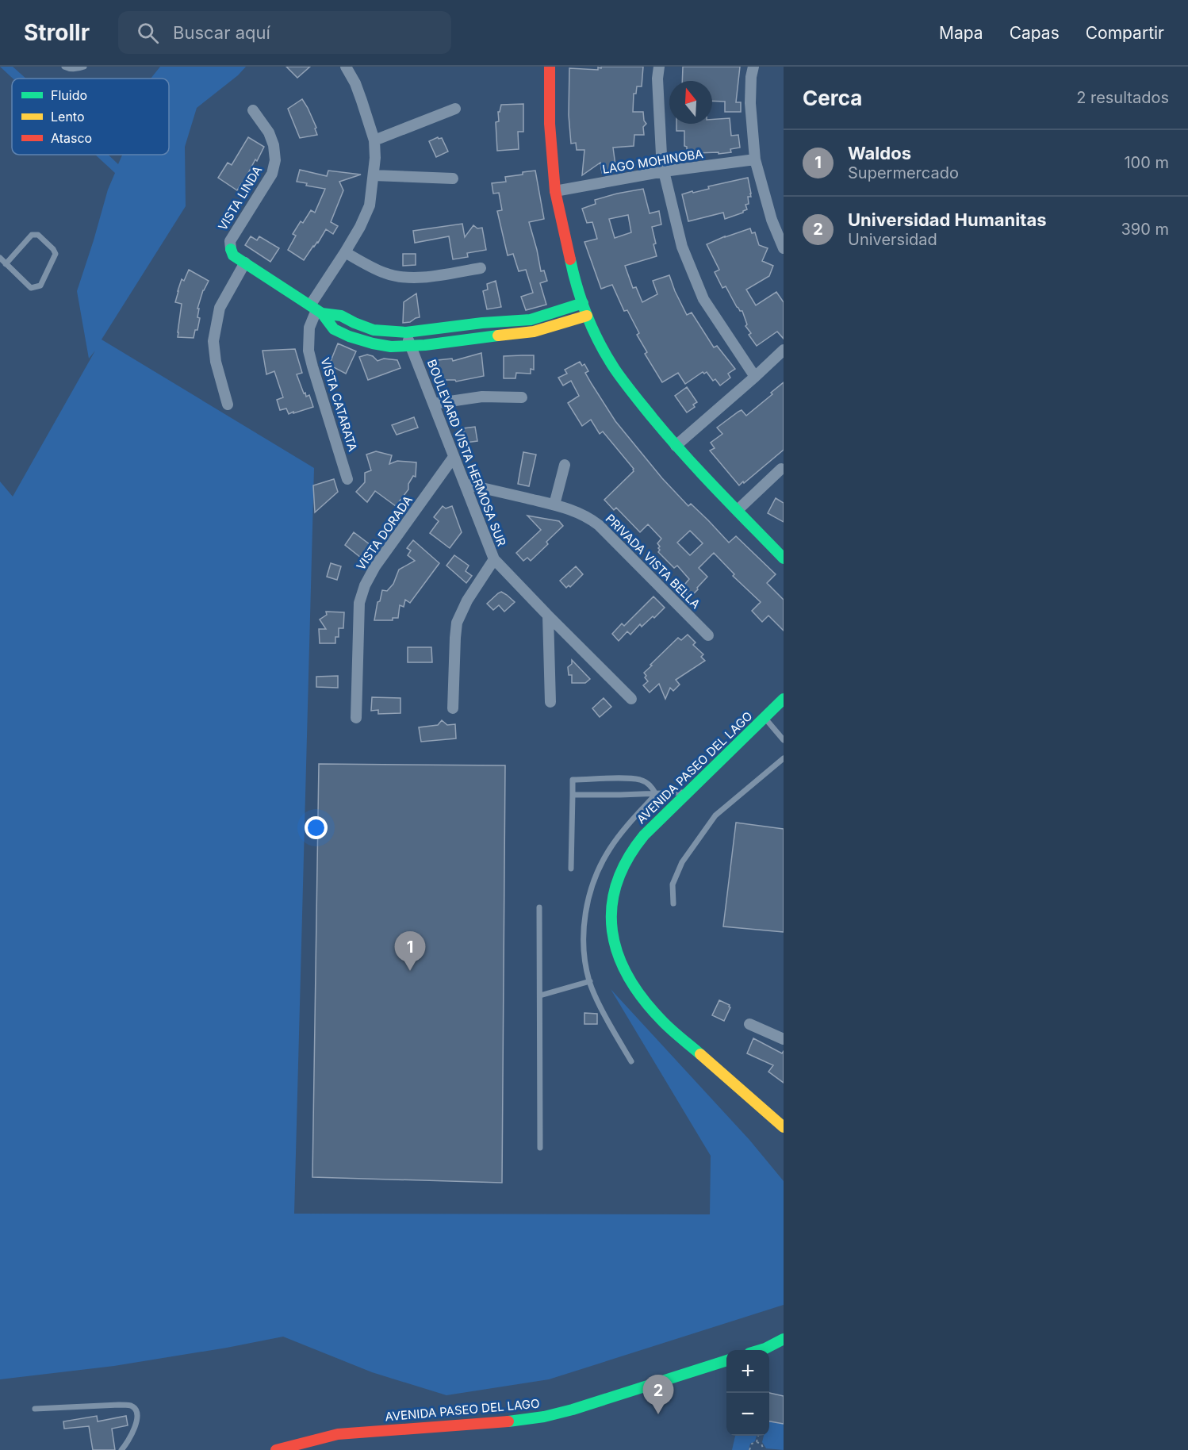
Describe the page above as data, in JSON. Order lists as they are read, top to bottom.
{
  "streets": {
    "street": [
      "LAGO MOHINOBA",
      "VISTA LINDA",
      "VISTA CATARATA",
      "BOULEVARD VISTA HERMOSA SUR",
      "VISTA DORADA",
      "PRIVADA VISTA BELLA",
      "AVENIDA PASEO DEL LAGO"
    ]
  },
  "crossings": [
    ["BOULEVARD VISTA HERMOSA SUR", "VISTA DORADA"],
    ["BOULEVARD VISTA HERMOSA SUR", "PRIVADA VISTA BELLA"]
  ],
  "legend": ["Fluido", "Lento", "Atasco"],
  "north": "top",
  "page": {
    "header": "Strollr",
    "search": "Buscar aquí",
    "nav": ["Mapa", "Capas", "Compartir"],
    "heading": ["Cerca", "2 resultados"],
    "list": [
      {
        "mark": "1",
        "name": "Waldos",
        "note": "Supermercado",
        "value": "100 m"
      },
      {
        "mark": "2",
        "name": "Universidad Humanitas",
        "note": "Universidad",
        "value": "390 m"
      }
    ],
    "pins": ["1", "2"],
    "map_buttons": ["+", "−"]
  }
}
